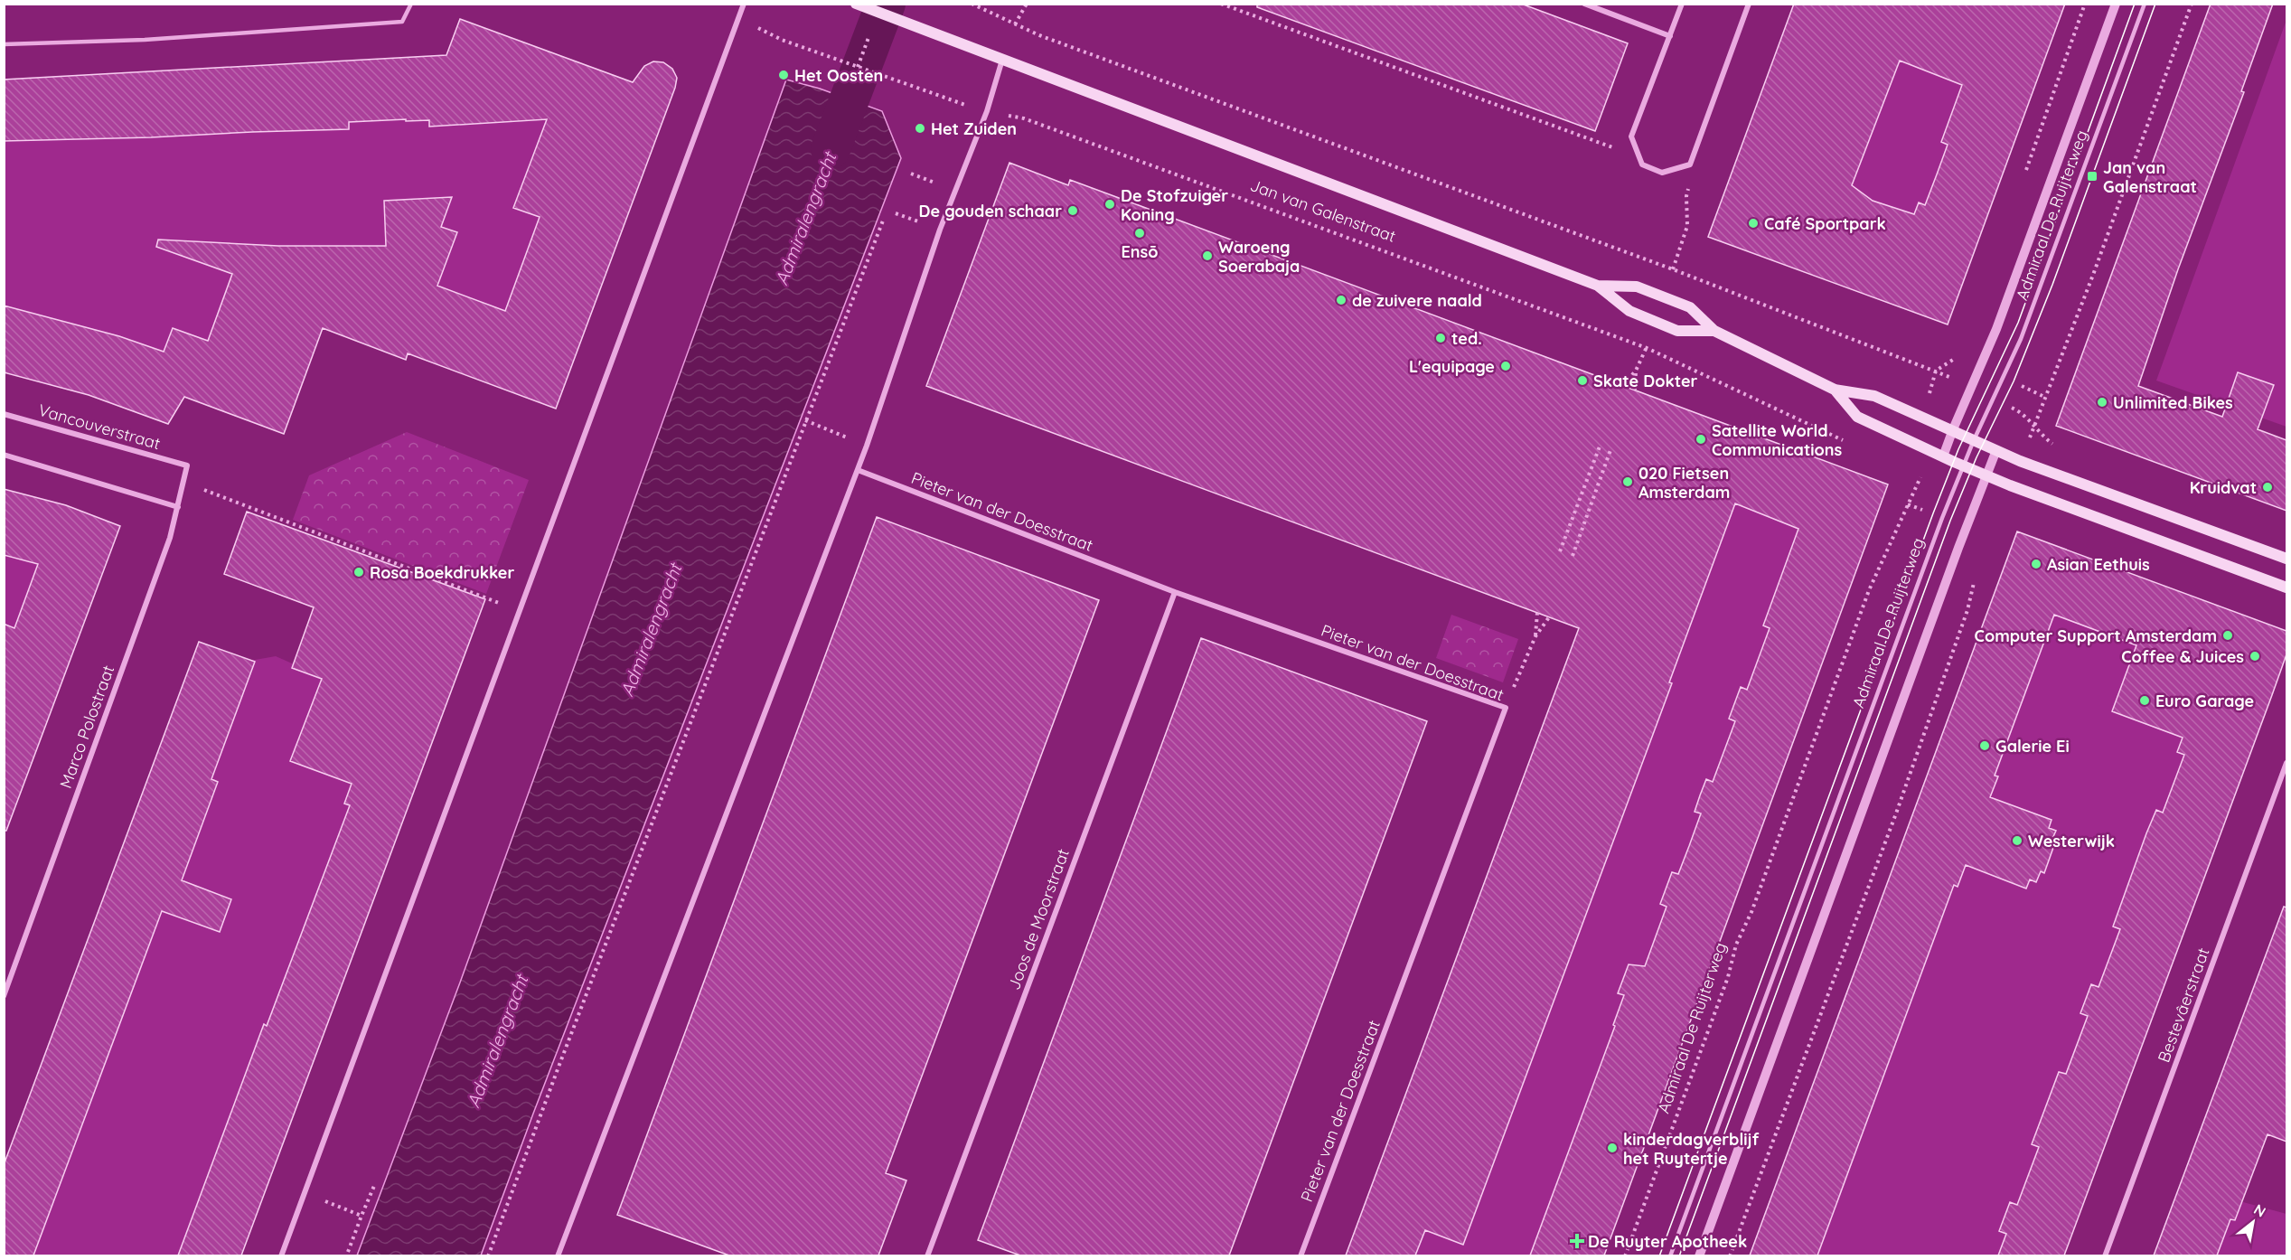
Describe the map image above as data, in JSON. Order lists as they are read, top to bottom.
{
  "streets": {
    "main road": ["Jan van Galenstraat"],
    "street": [
      "Admiraal De Ruijterweg",
      "Vancouverstraat",
      "Pieter van der Doesstraat",
      "Marco Polostraat",
      "Joos de Moorstraat",
      "Bestevâerstraat"
    ]
  },
  "crossings": [
    ["Jan van Galenstraat", "Admiraal De Ruijterweg"],
    ["Vancouverstraat", "Marco Polostraat"],
    ["Pieter van der Doesstraat", "Joos de Moorstraat"]
  ],
  "water": ["Admiralengracht"],
  "places": {
    "other": [
      "Het Oosten",
      "Het Zuiden",
      "De Stofzuiger Koning",
      "De gouden schaar",
      "Café Sportpark",
      "Ensō",
      "Waroeng Soerabaja",
      "de zuivere naald",
      "ted.",
      "L'equipage",
      "Skate Dokter",
      "Unlimited Bikes",
      "Satellite World Communications",
      "020 Fietsen Amsterdam",
      "Kruidvat",
      "Asian Eethuis",
      "Rosa Boekdrukker",
      "Computer Support Amsterdam",
      "Coffee & Juices",
      "Euro Garage",
      "Galerie Ei",
      "Westerwijk",
      "kinderdagverblijf het Ruytertje"
    ],
    "transit": ["Jan van Galenstraat"],
    "health": ["De Ruyter Apotheek"]
  },
  "north": "top right"
}
